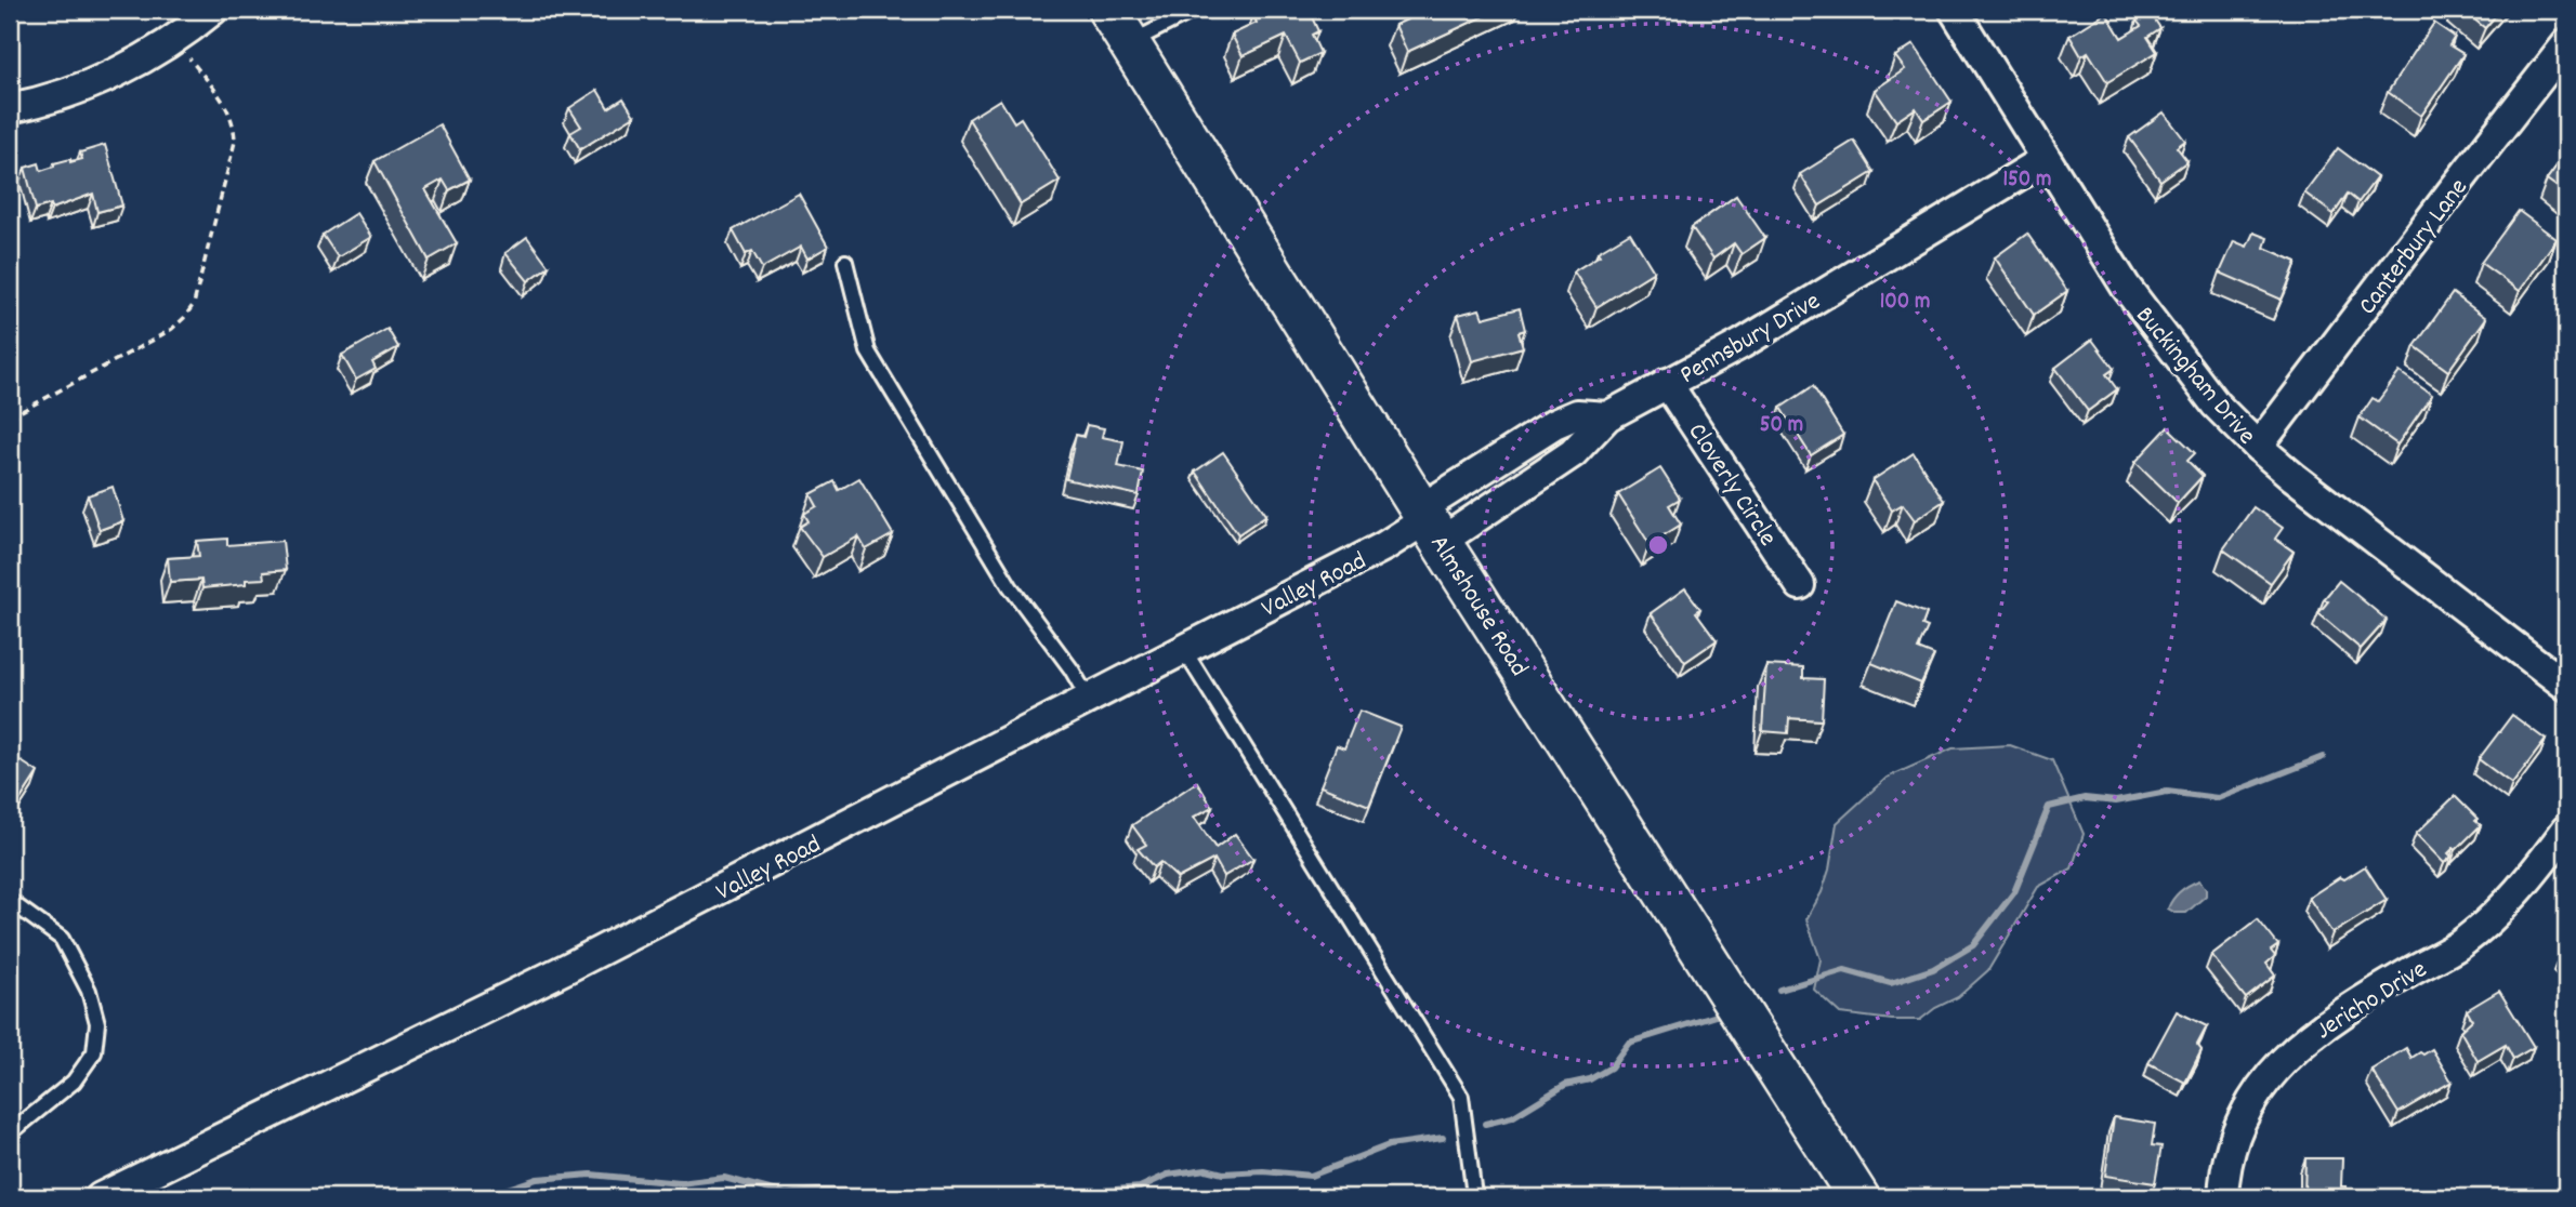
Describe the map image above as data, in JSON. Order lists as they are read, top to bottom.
{
  "streets": {
    "main road": ["Almshouse Road"],
    "street": [
      "Canterbury Lane",
      "Pennsbury Drive",
      "Buckingham Drive",
      "Cloverly Circle",
      "Valley Road",
      "Jericho Drive"
    ]
  },
  "crossings": [
    ["Canterbury Lane", "Buckingham Drive"],
    ["Pennsbury Drive", "Buckingham Drive"],
    ["Pennsbury Drive", "Cloverly Circle"],
    ["Pennsbury Drive", "Valley Road"],
    ["Pennsbury Drive", "Almshouse Road"],
    ["Valley Road", "Almshouse Road"]
  ],
  "rings": ["150 m", "100 m", "50 m"]
}
